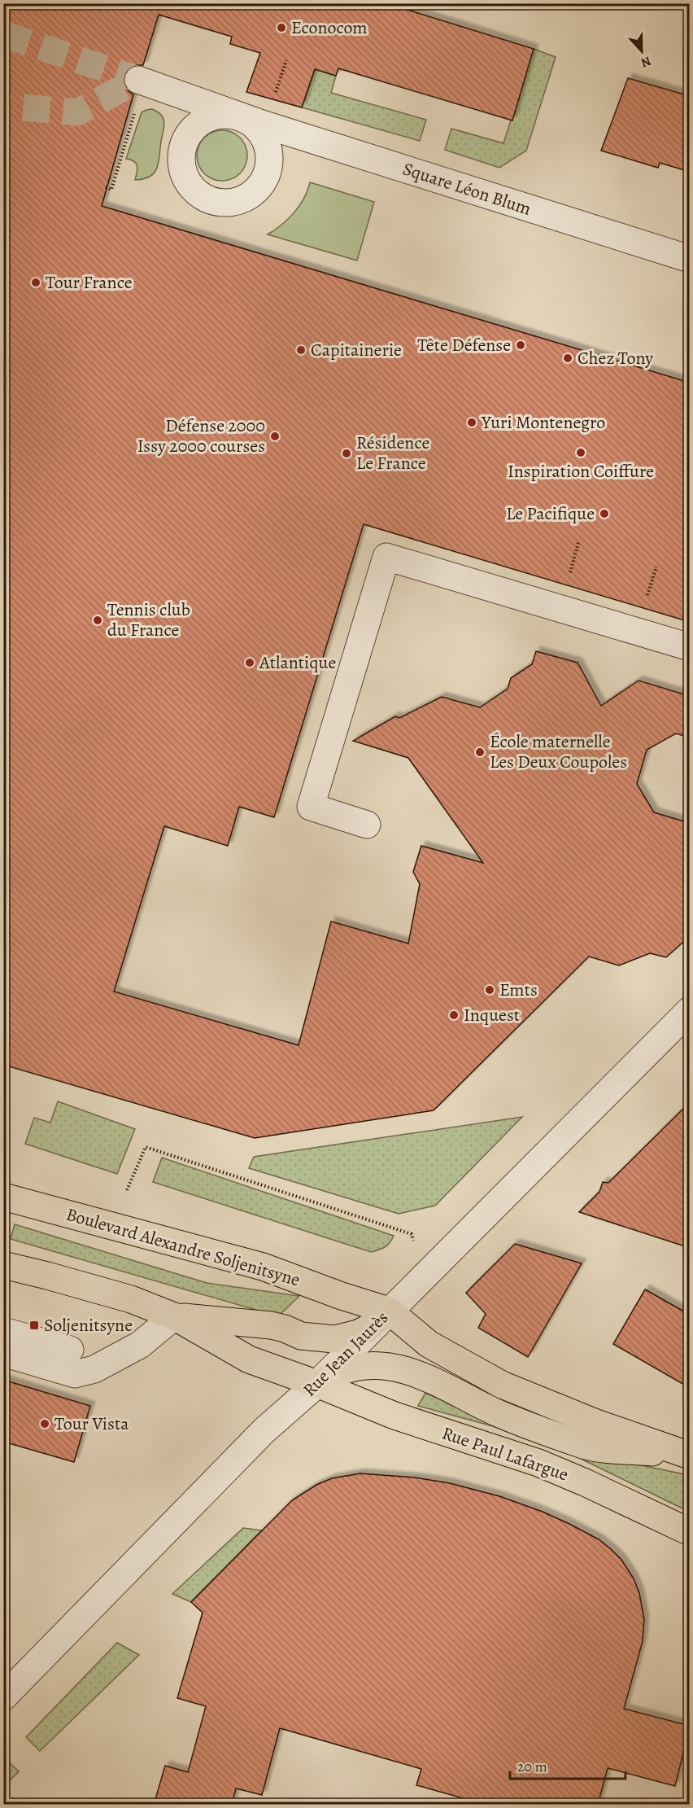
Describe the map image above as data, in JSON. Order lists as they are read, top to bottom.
{
  "streets": {
    "main road": ["Boulevard Alexandre Soljenitsyne", "Rue Paul Lafargue"],
    "street": ["Square Léon Blum", "Rue Jean Jaurès"]
  },
  "crossings": [
    ["Boulevard Alexandre Soljenitsyne", "Rue Jean Jaurès"],
    ["Rue Jean Jaurès", "Rue Paul Lafargue"]
  ],
  "places": {
    "other": [
      "Econocom",
      "Tour France",
      "Tête Défense",
      "Capitainerie",
      "Chez Tony",
      "Yuri Montenegro",
      "Défense 2000 Issy 2000 courses",
      "Inspiration Coiffure",
      "Résidence Le France",
      "Le Pacifique",
      "Tennis club du France",
      "Atlantique",
      "École maternelle Les Deux Coupoles",
      "Emts",
      "Inquest",
      "Tour Vista"
    ],
    "transit": ["Soljenitsyne"]
  },
  "scale_bar": "20 m",
  "north": "bottom"
}
